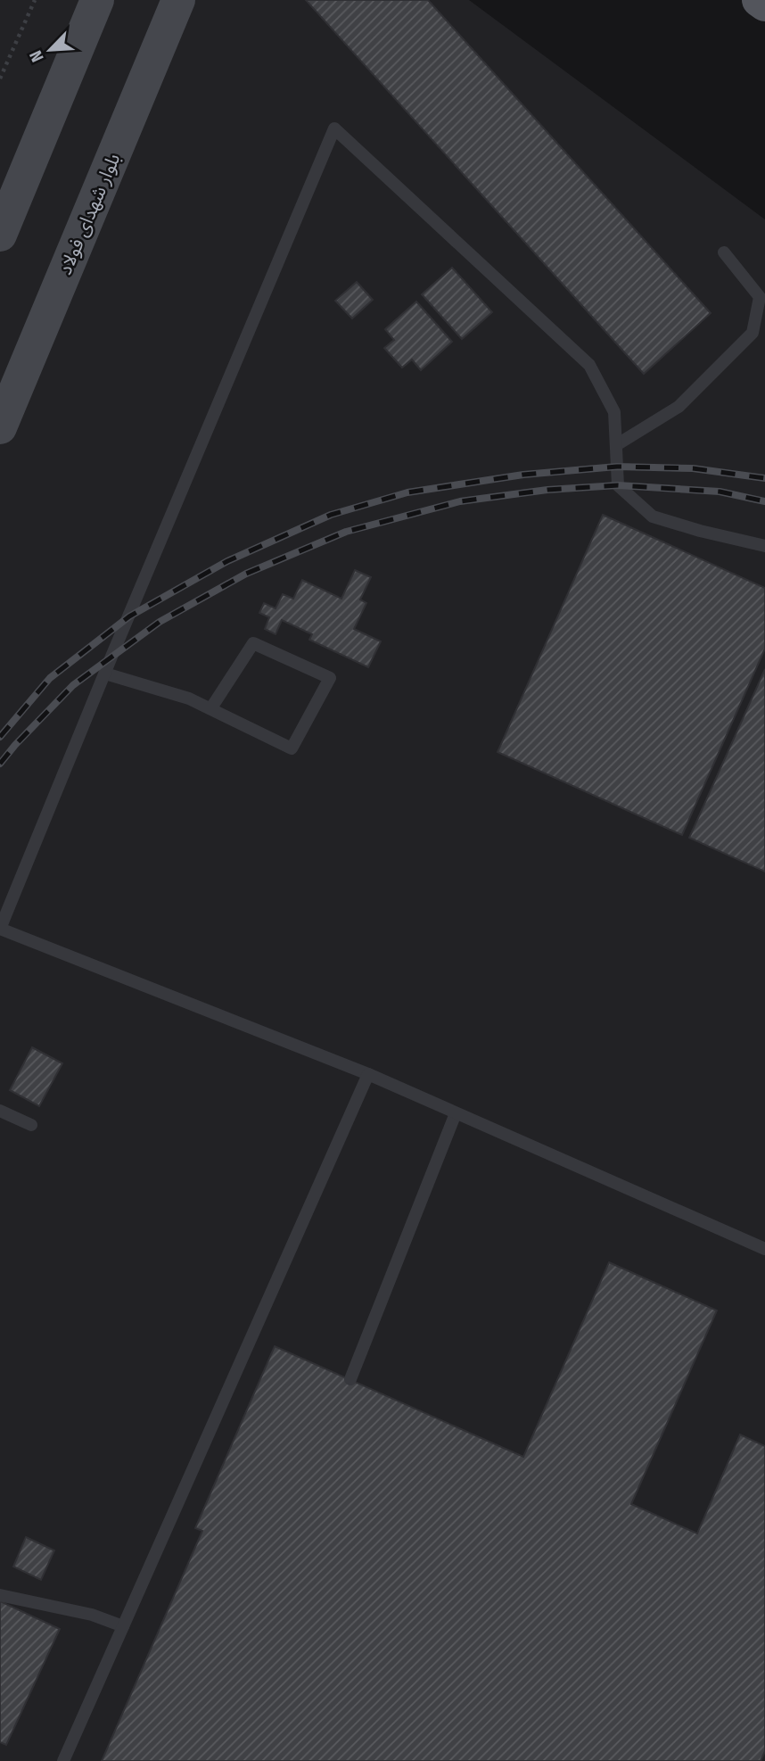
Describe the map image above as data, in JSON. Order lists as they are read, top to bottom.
{
  "streets": {
    "street": ["بلوار شهدای فولاد"]
  },
  "north": "bottom left"
}
